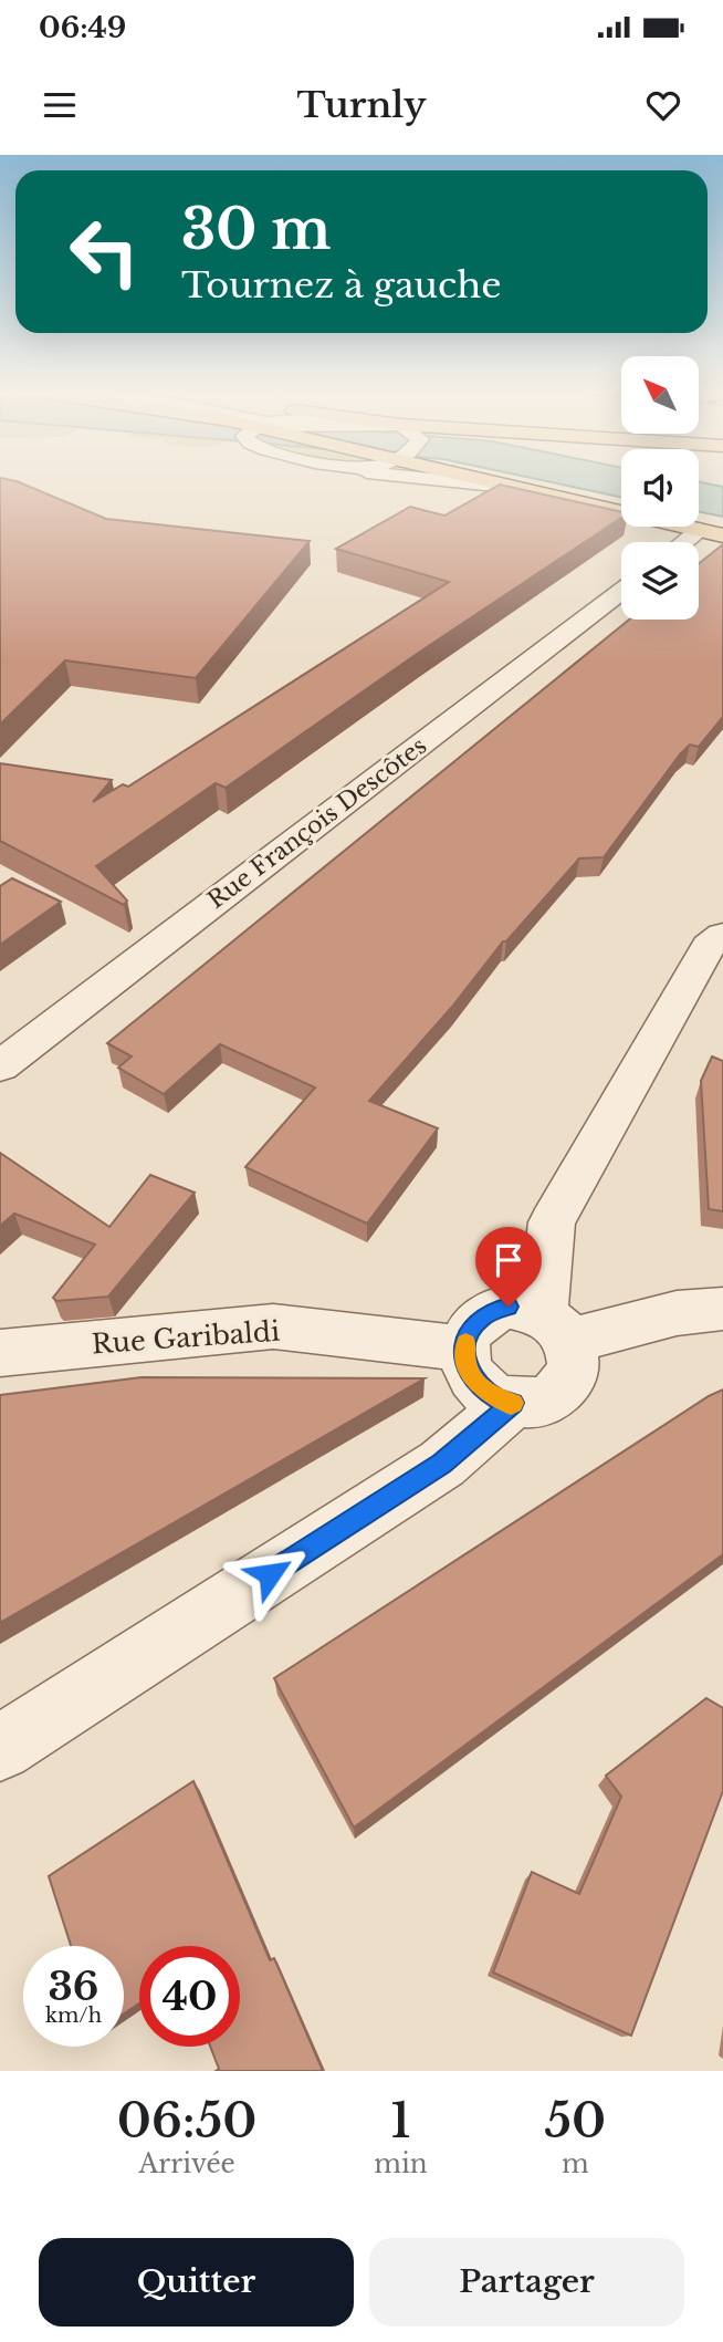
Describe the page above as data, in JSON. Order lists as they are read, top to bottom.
{
  "streets": {
    "street": ["Rue François Descôtes", "Rue Garibaldi"]
  },
  "north": "top left",
  "page": {
    "status": "06:49",
    "header": "Turnly",
    "turn": ["30 m", "Tournez à gauche"],
    "speed": "36 km/h",
    "limit": "40",
    "eta": [
      "06:50",
      "Arrivée",
      "1",
      "min",
      "50",
      "m"
    ],
    "buttons": ["Quitter", "Partager"]
  }
}
